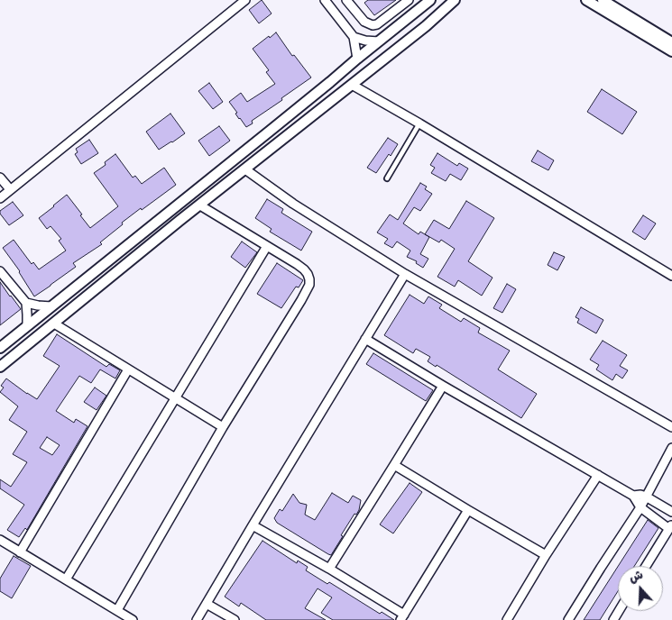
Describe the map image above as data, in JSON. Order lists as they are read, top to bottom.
{
  "north": "top"
}
